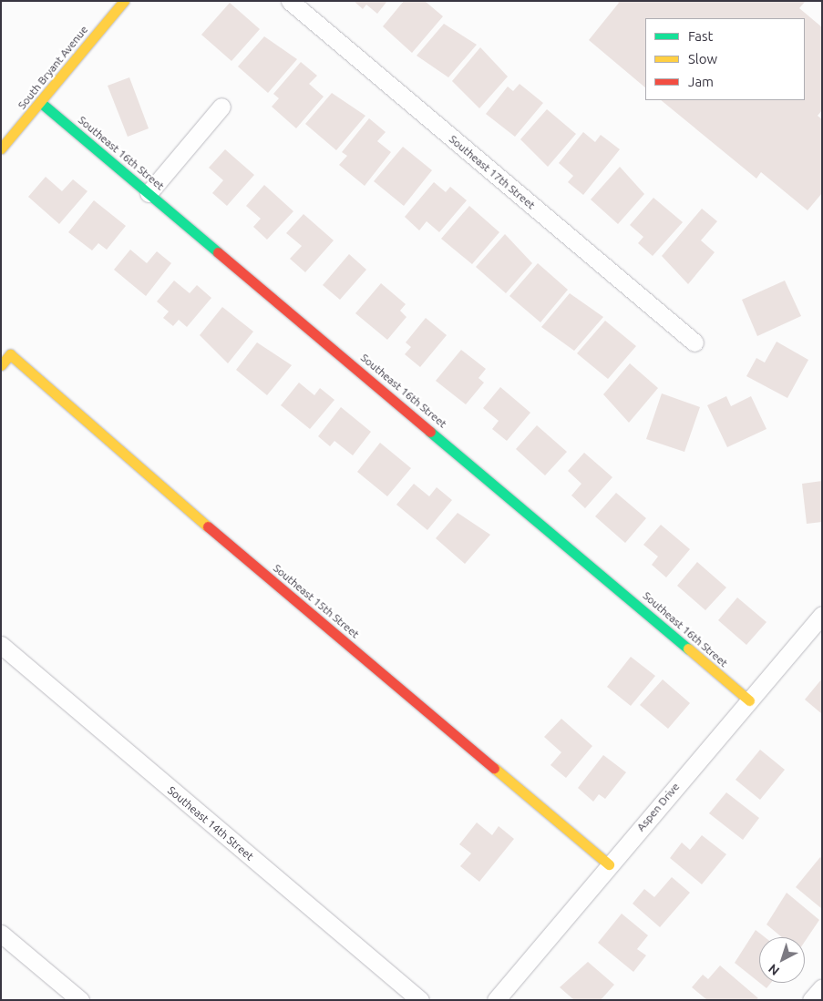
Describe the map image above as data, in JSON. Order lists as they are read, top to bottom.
{
  "streets": {
    "street": [
      "South Bryant Avenue",
      "Southeast 16th Street",
      "Southeast 17th Street",
      "Southeast 15th Street",
      "Aspen Drive",
      "Southeast 14th Street"
    ]
  },
  "crossings": [
    ["South Bryant Avenue", "Southeast 16th Street"],
    ["Southeast 16th Street", "Aspen Drive"],
    ["Southeast 15th Street", "Aspen Drive"]
  ],
  "legend": ["Fast", "Slow", "Jam"],
  "north": "bottom left"
}
